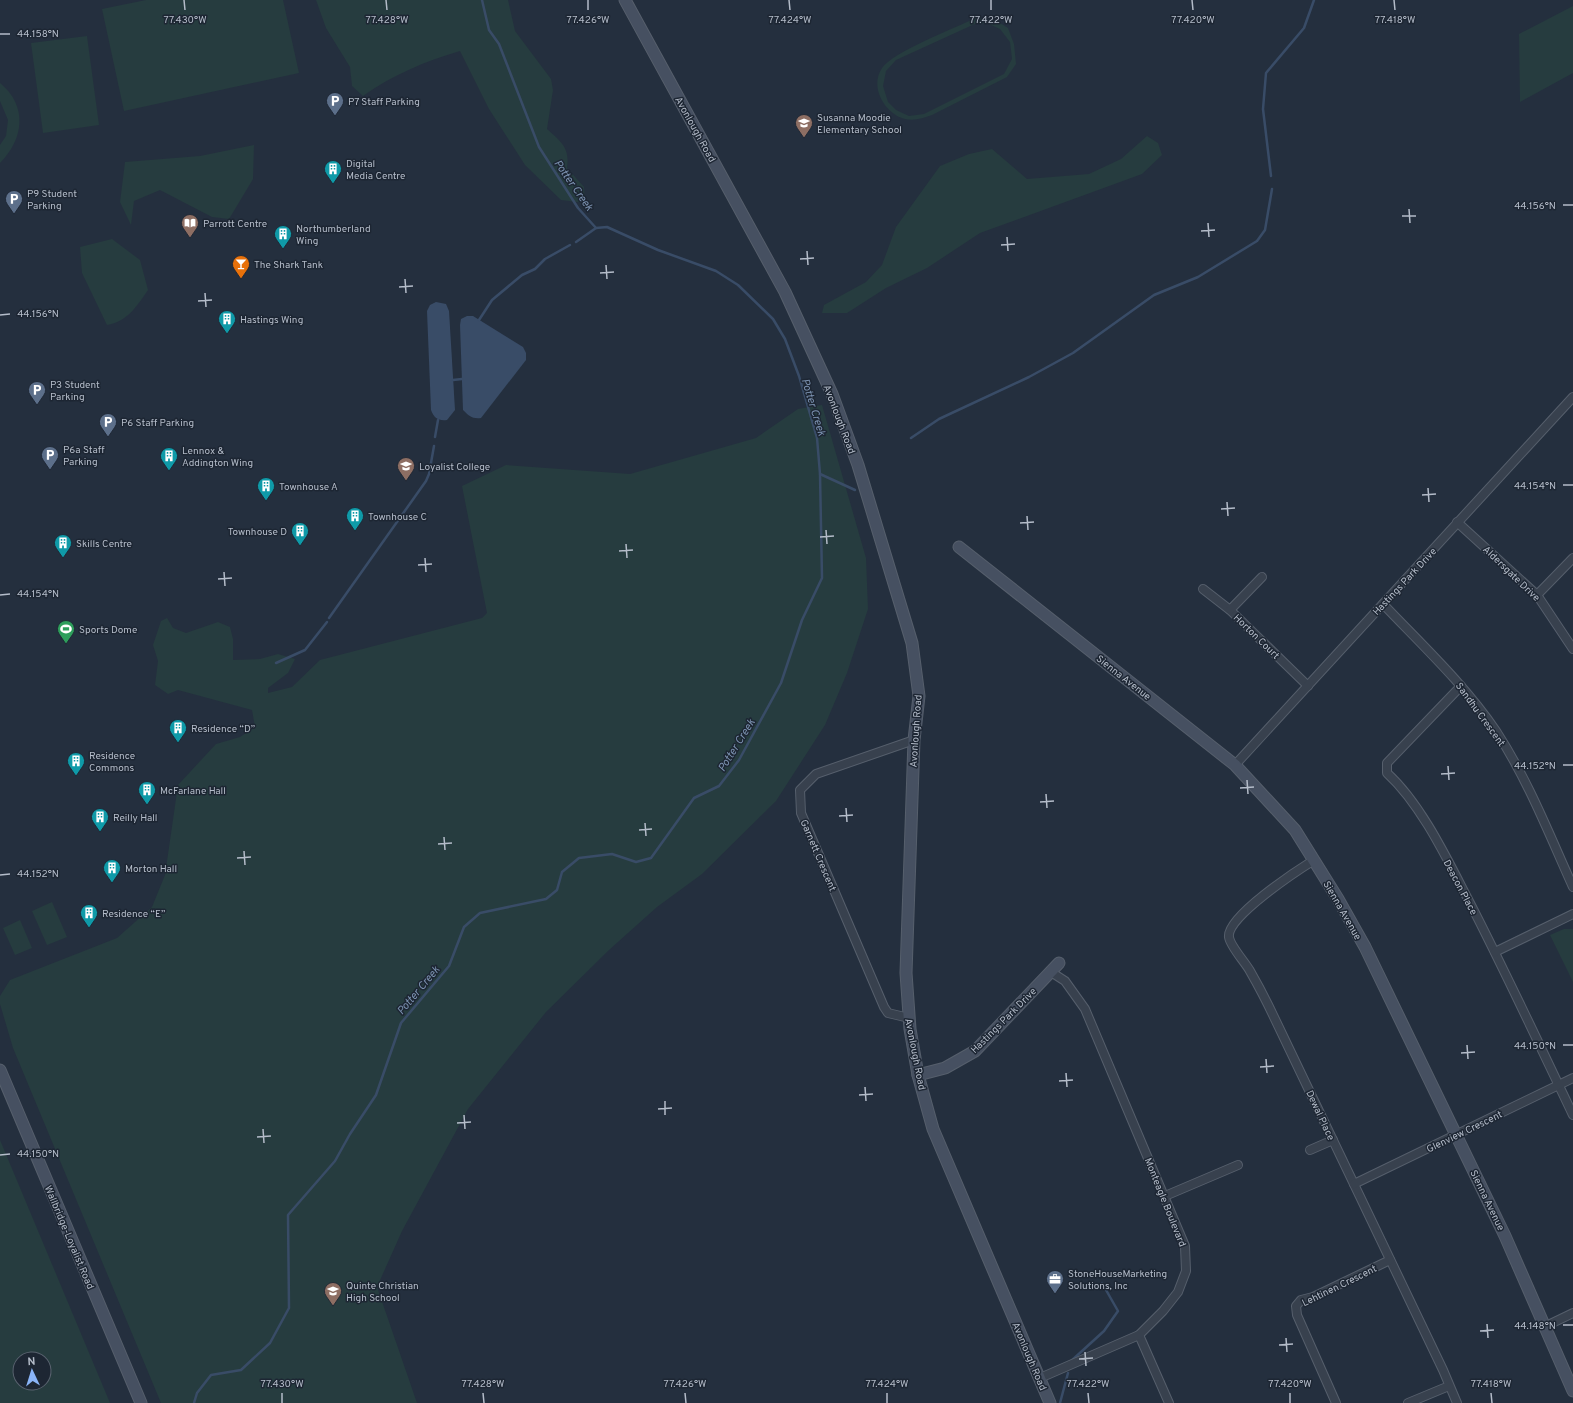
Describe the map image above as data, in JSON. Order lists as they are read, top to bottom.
{
  "streets": {
    "street": [
      "Avonlough Road",
      "Aldersgate Drive",
      "Hastings Park Drive",
      "Horton Court",
      "Sienna Avenue",
      "Sandhu Crescent",
      "Garnett Crescent",
      "Deacon Place",
      "Dewal Place",
      "Glenview Crescent",
      "Monteagle Boulevard",
      "Wallbridge-Loyalist Road",
      "Lehtinen Crescent"
    ]
  },
  "crossings": [
    ["Avonlough Road", "Hastings Park Drive"],
    ["Avonlough Road", "Garnett Crescent"],
    ["Avonlough Road", "Monteagle Boulevard"],
    ["Aldersgate Drive", "Hastings Park Drive"],
    ["Hastings Park Drive", "Horton Court"],
    ["Hastings Park Drive", "Sienna Avenue"],
    ["Hastings Park Drive", "Sandhu Crescent"],
    ["Hastings Park Drive", "Monteagle Boulevard"],
    ["Sienna Avenue", "Dewal Place"],
    ["Sienna Avenue", "Glenview Crescent"],
    ["Sandhu Crescent", "Deacon Place"],
    ["Deacon Place", "Glenview Crescent"],
    ["Dewal Place", "Glenview Crescent"],
    ["Dewal Place", "Lehtinen Crescent"]
  ],
  "water": ["Potter Creek"],
  "places": {
    "parking": [
      "P7 Staff Parking",
      "P9 Student Parking",
      "P3 Student Parking",
      "P6 Staff Parking",
      "P6a Staff Parking"
    ],
    "school or university": ["Susanna Moodie Elementary School", "Loyalist College", "Quinte Christian High School"],
    "building": [
      "Digital Media Centre",
      "Northumberland Wing",
      "Hastings Wing",
      "Lennox & Addington Wing",
      "Townhouse A",
      "Townhouse C",
      "Townhouse D",
      "Skills Centre",
      "Residence “D”",
      "Residence Commons",
      "McFarlane Hall",
      "Reilly Hall",
      "Morton Hall",
      "Residence “E”"
    ],
    "library": ["Parrott Centre"],
    "bar": ["The Shark Tank"],
    "sports": ["Sports Dome"],
    "office": ["StoneHouseMarketing Solutions, Inc"]
  },
  "north": "top",
  "coordinates": [
    "77.430°W",
    "77.428°W",
    "77.426°W",
    "77.424°W",
    "77.422°W",
    "77.420°W",
    "77.418°W",
    "44.158°N",
    "44.156°N",
    "44.154°N",
    "44.152°N",
    "44.150°N",
    "44.148°N"
  ]
}
